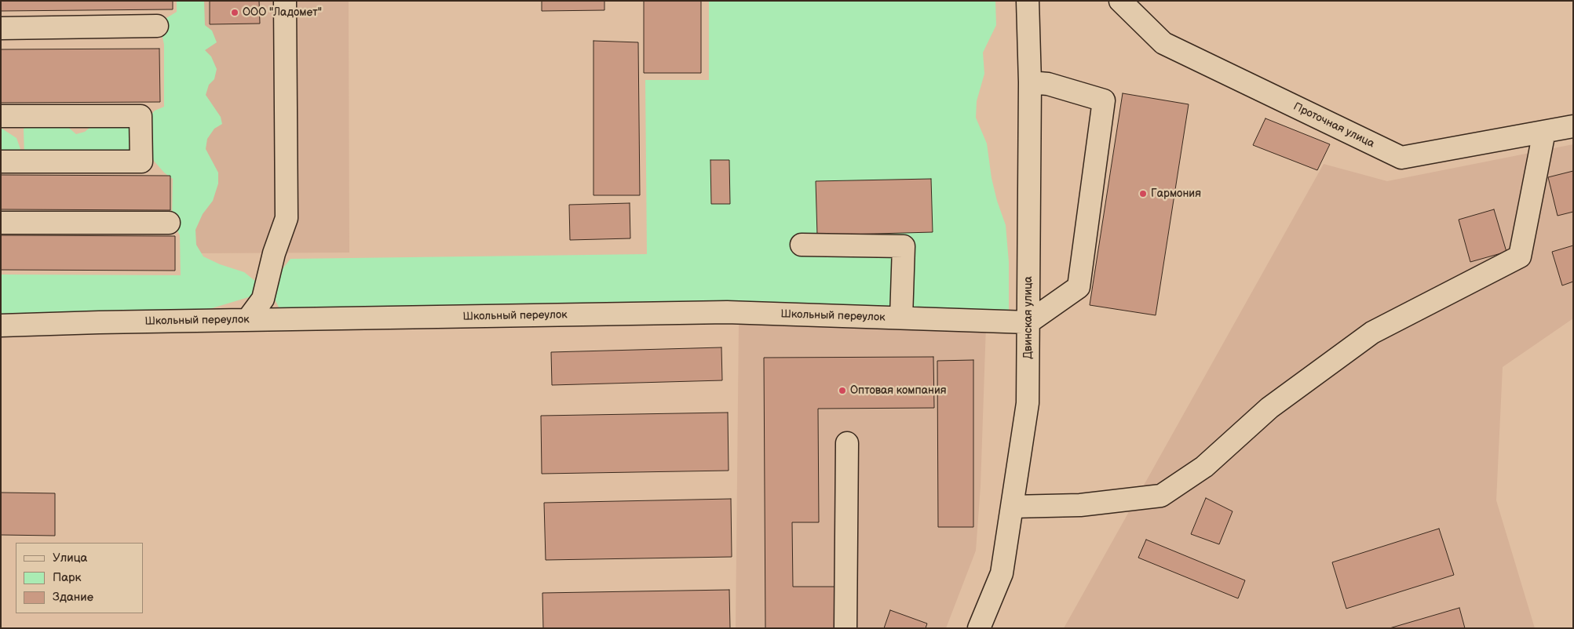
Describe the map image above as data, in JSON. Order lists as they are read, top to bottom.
{
  "streets": {
    "street": ["Проточная улица", "Школьный переулок", "Двинская улица"]
  },
  "crossings": [
    ["Школьный переулок", "Двинская улица"]
  ],
  "places": ["ООО \"Ладомет\"", "Гармония", "Оптовая компания"],
  "legend": ["Улица", "Парк", "Здание"]
}
